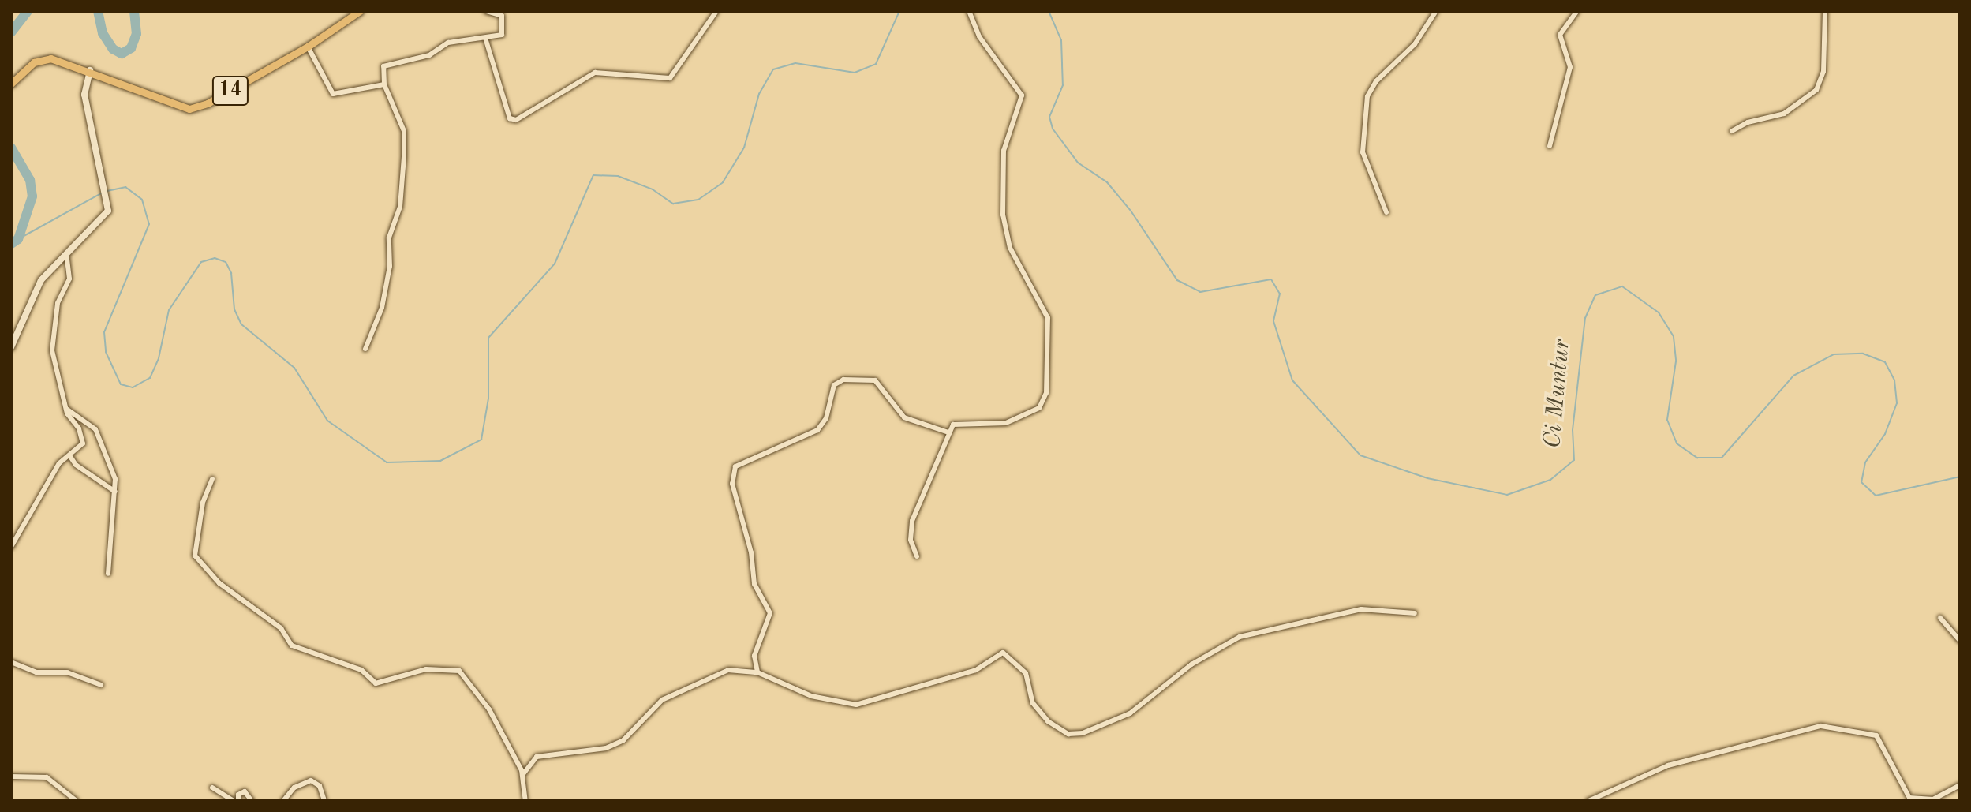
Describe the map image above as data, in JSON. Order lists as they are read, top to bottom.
{
  "streets": {
    "highway": ["14"]
  },
  "water": ["Ci Muntur"]
}
